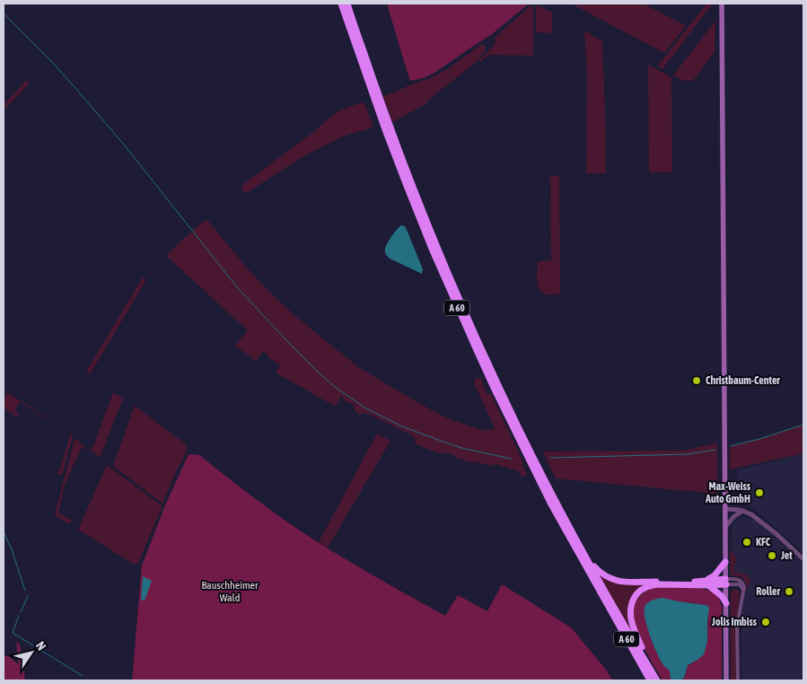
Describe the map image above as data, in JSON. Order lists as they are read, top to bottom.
{
  "streets": {
    "highway": ["A 60"]
  },
  "parks": ["Bauschheimer Wald"],
  "places": [
    "Christbaum-Center",
    "Max-Weiss Auto GmbH",
    "KFC",
    "Jet",
    "Roller",
    "Jolis Imbiss"
  ],
  "north": "top right"
}
